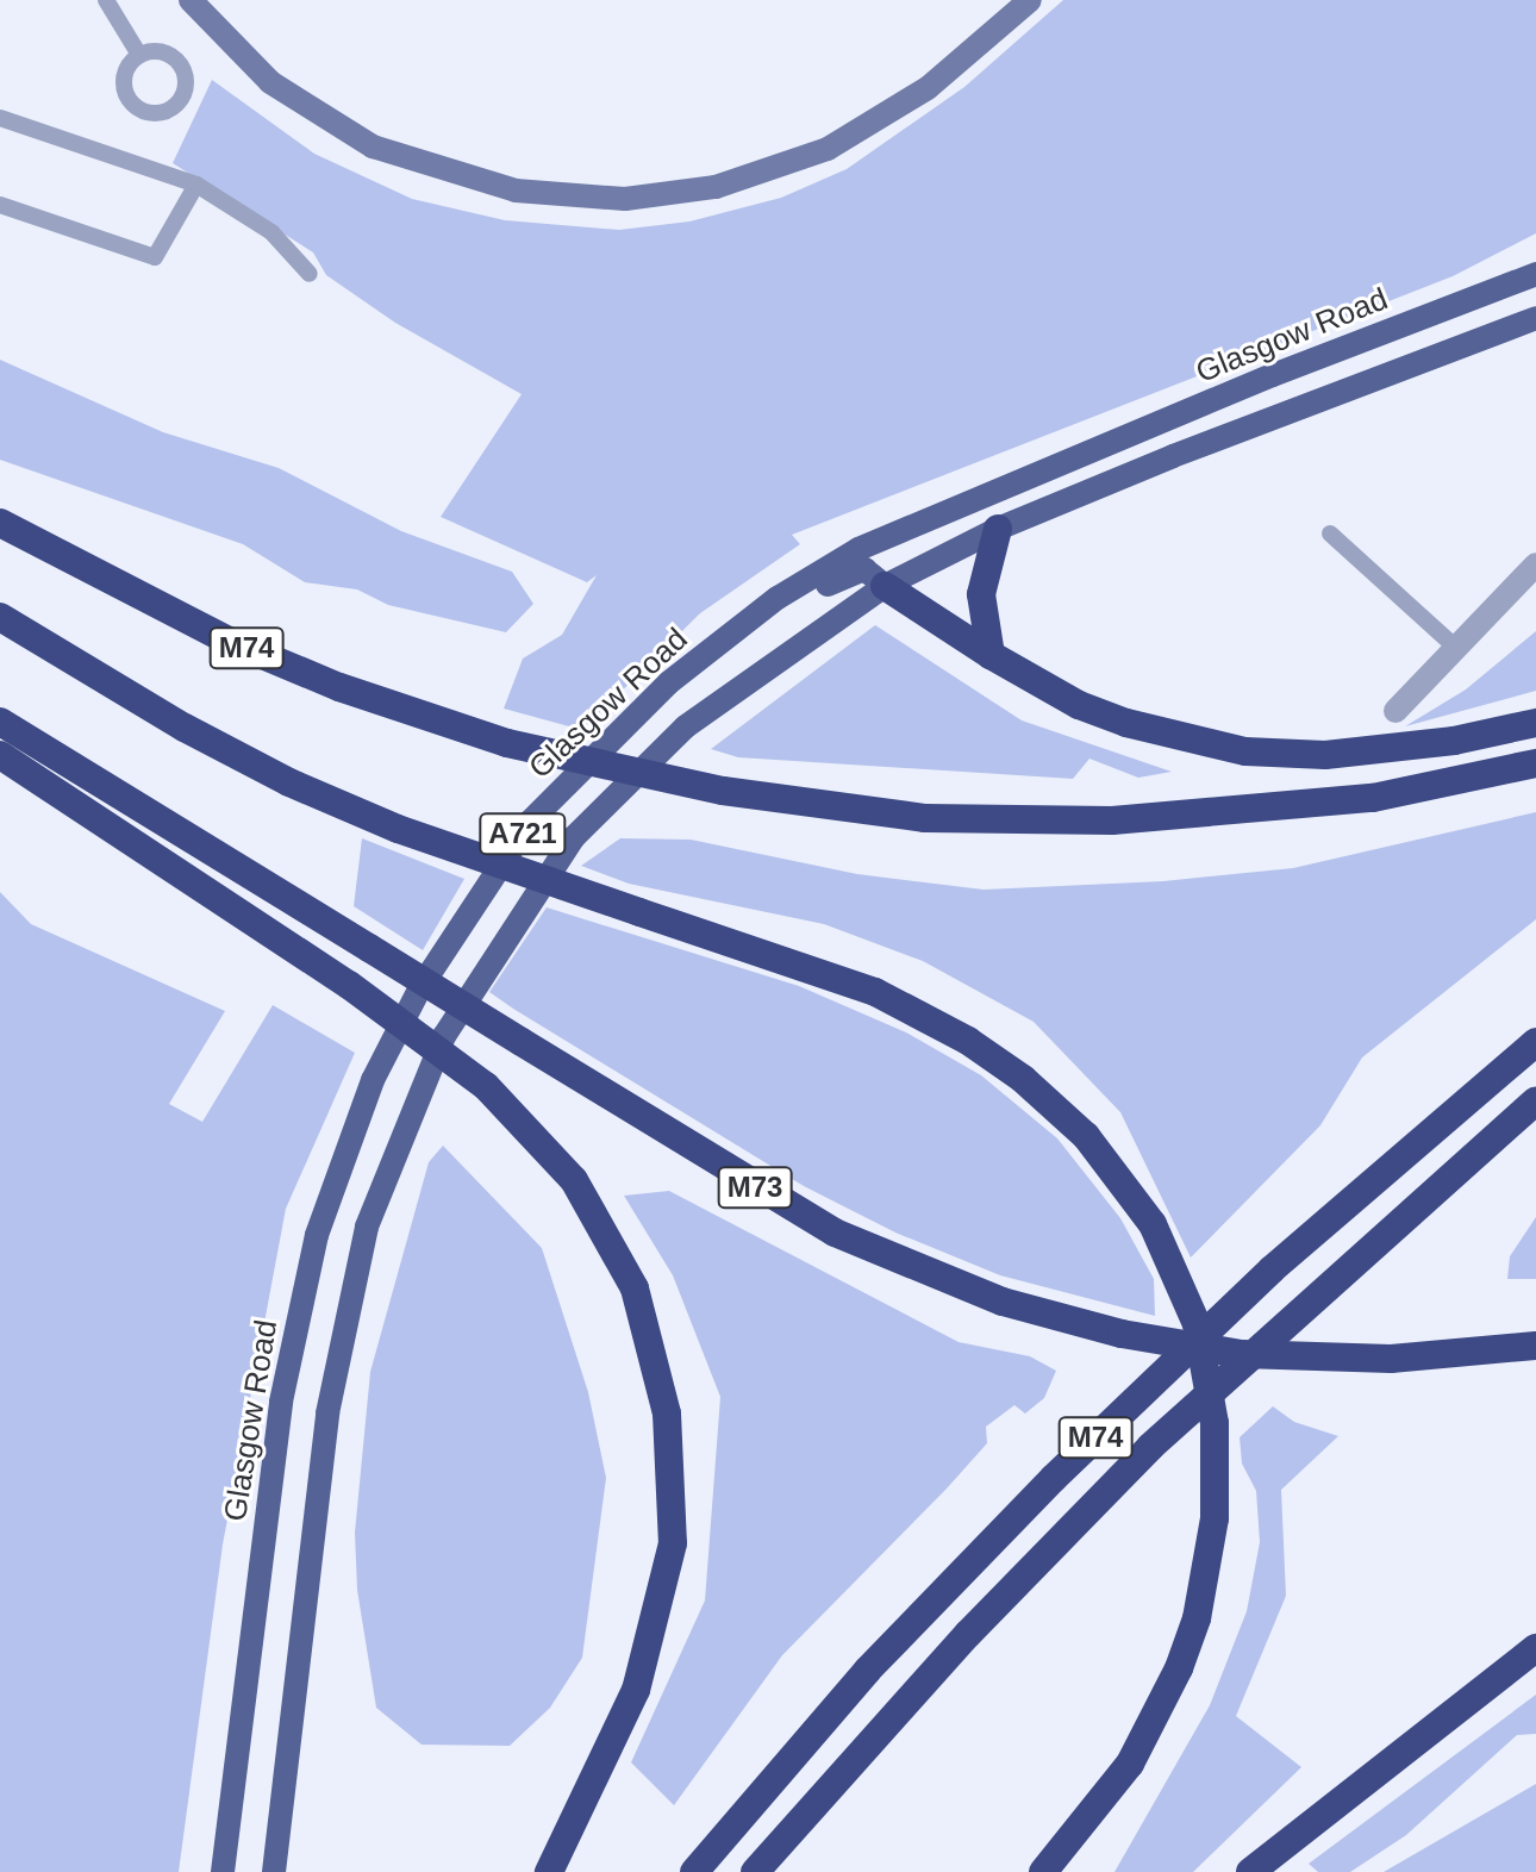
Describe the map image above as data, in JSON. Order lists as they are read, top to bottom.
{
  "streets": {
    "highway": ["M74", "M73"],
    "main road": ["Glasgow Road", "A721"]
  }
}
